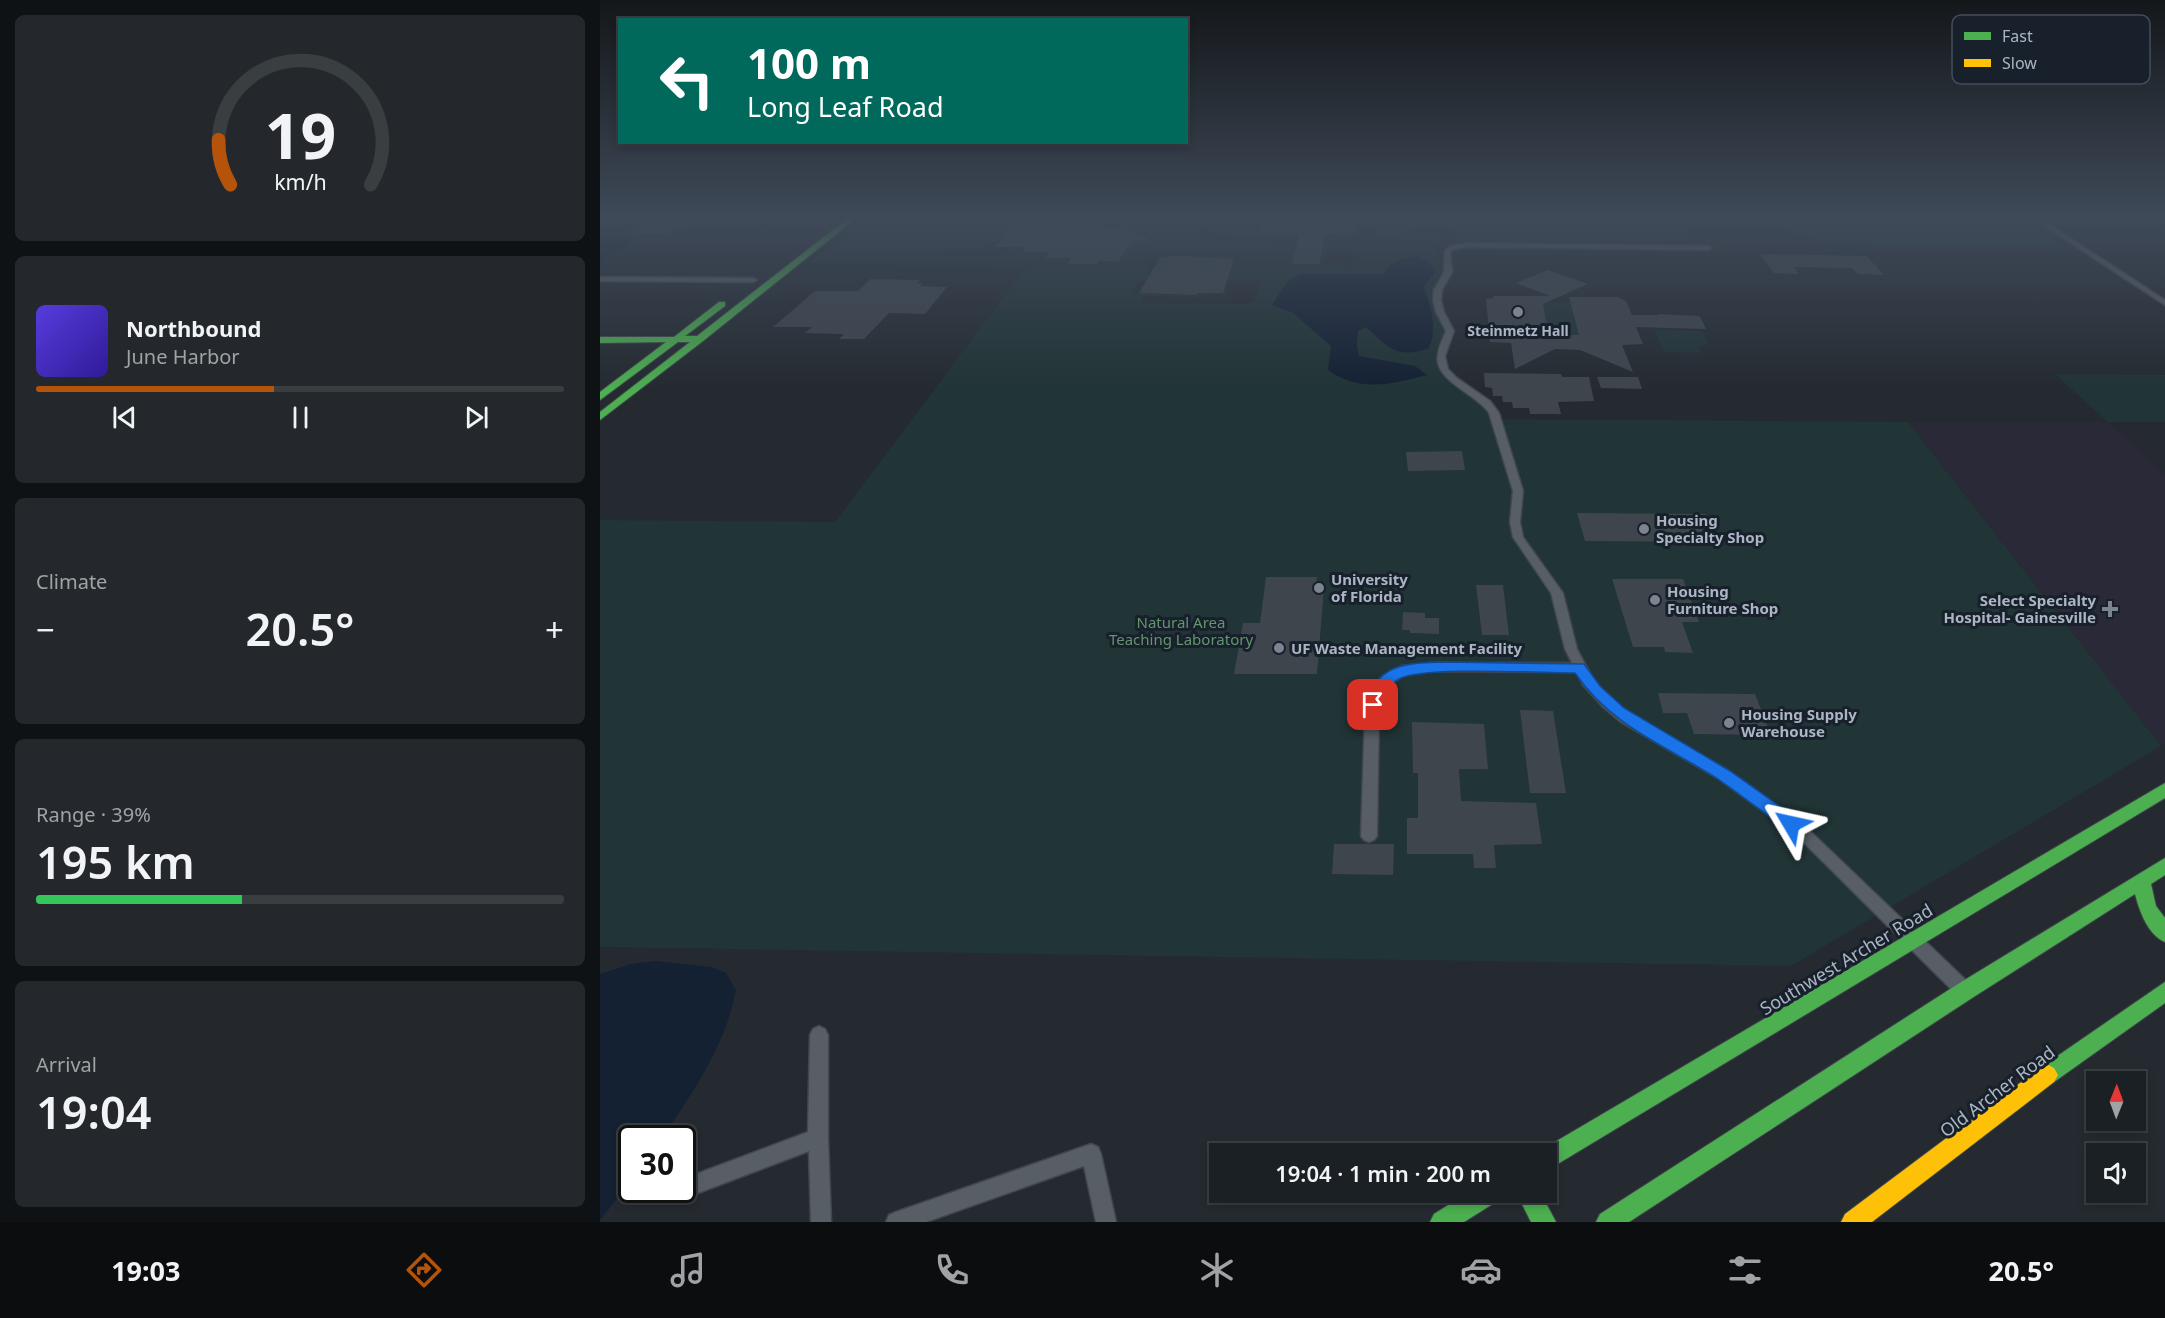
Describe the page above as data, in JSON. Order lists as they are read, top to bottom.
{
  "streets": {
    "main road": ["Southwest Archer Road", "Old Archer Road"]
  },
  "parks": ["Natural Area Teaching Laboratory"],
  "places": {
    "other": [
      "Steinmetz Hall",
      "Housing Specialty Shop",
      "University of Florida",
      "Housing Furniture Shop",
      "UF Waste Management Facility",
      "Housing Supply Warehouse"
    ],
    "health": ["Select Specialty Hospital- Gainesville"]
  },
  "legend": ["Fast", "Slow"],
  "north": "top",
  "page": {
    "turn": ["100 m", "Long Leaf Road"],
    "song": ["Northbound", "June Harbor"],
    "tile": [
      "Climate",
      ["Range · 39%", "195 km"],
      ["Arrival", "19:04"]
    ],
    "heat": ["−", "20.5°", "+"],
    "limit": "30",
    "trip": "19:04 · 1 min · 200 m",
    "tabs": ["19:03", "20.5°"],
    "gauge": ["19", "km/h"]
  }
}
